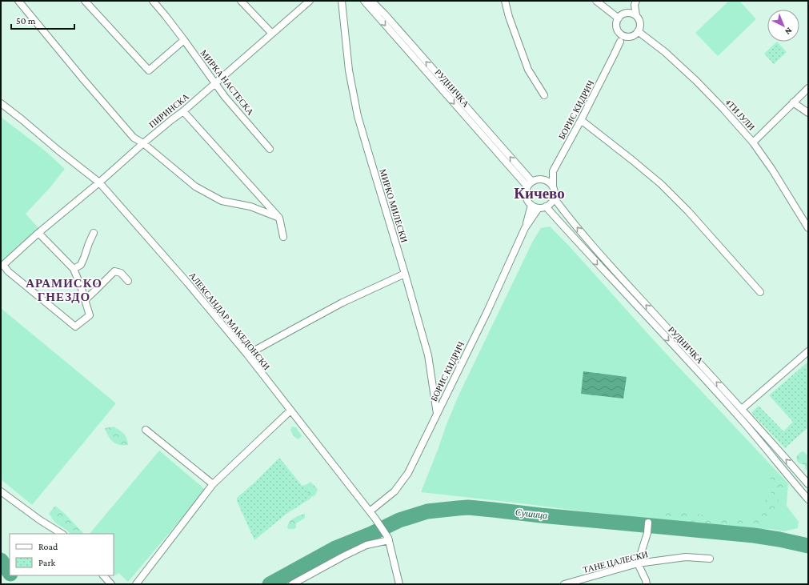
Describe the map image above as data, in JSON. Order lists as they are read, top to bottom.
{
  "streets": {
    "street": [
      "МИРКА НАСТЕСКА",
      "РУДНИЧКА",
      "БОРИС КИДРИЧ",
      "ПИРИНСКА",
      "4ТИ ЈУЛИ",
      "МИРКО МИЛЕСКИ",
      "АЛЕКСАНДАР МАКЕДОНСКИ",
      "ТАНЕ ЦАЛЕСКИ"
    ]
  },
  "crossings": [
    ["МИРКА НАСТЕСКА", "ПИРИНСКА"],
    ["РУДНИЧКА", "БОРИС КИДРИЧ"],
    ["БОРИС КИДРИЧ", "МИРКО МИЛЕСКИ"],
    ["БОРИС КИДРИЧ", "АЛЕКСАНДАР МАКЕДОНСКИ"],
    ["ПИРИНСКА", "АЛЕКСАНДАР МАКЕДОНСКИ"]
  ],
  "districts": ["Кичево", "АРАМИСКО ГНЕЗДО"],
  "water": ["Сушица"],
  "legend": ["Road", "Park"],
  "scale_bar": "50 m",
  "north": "bottom right"
}
